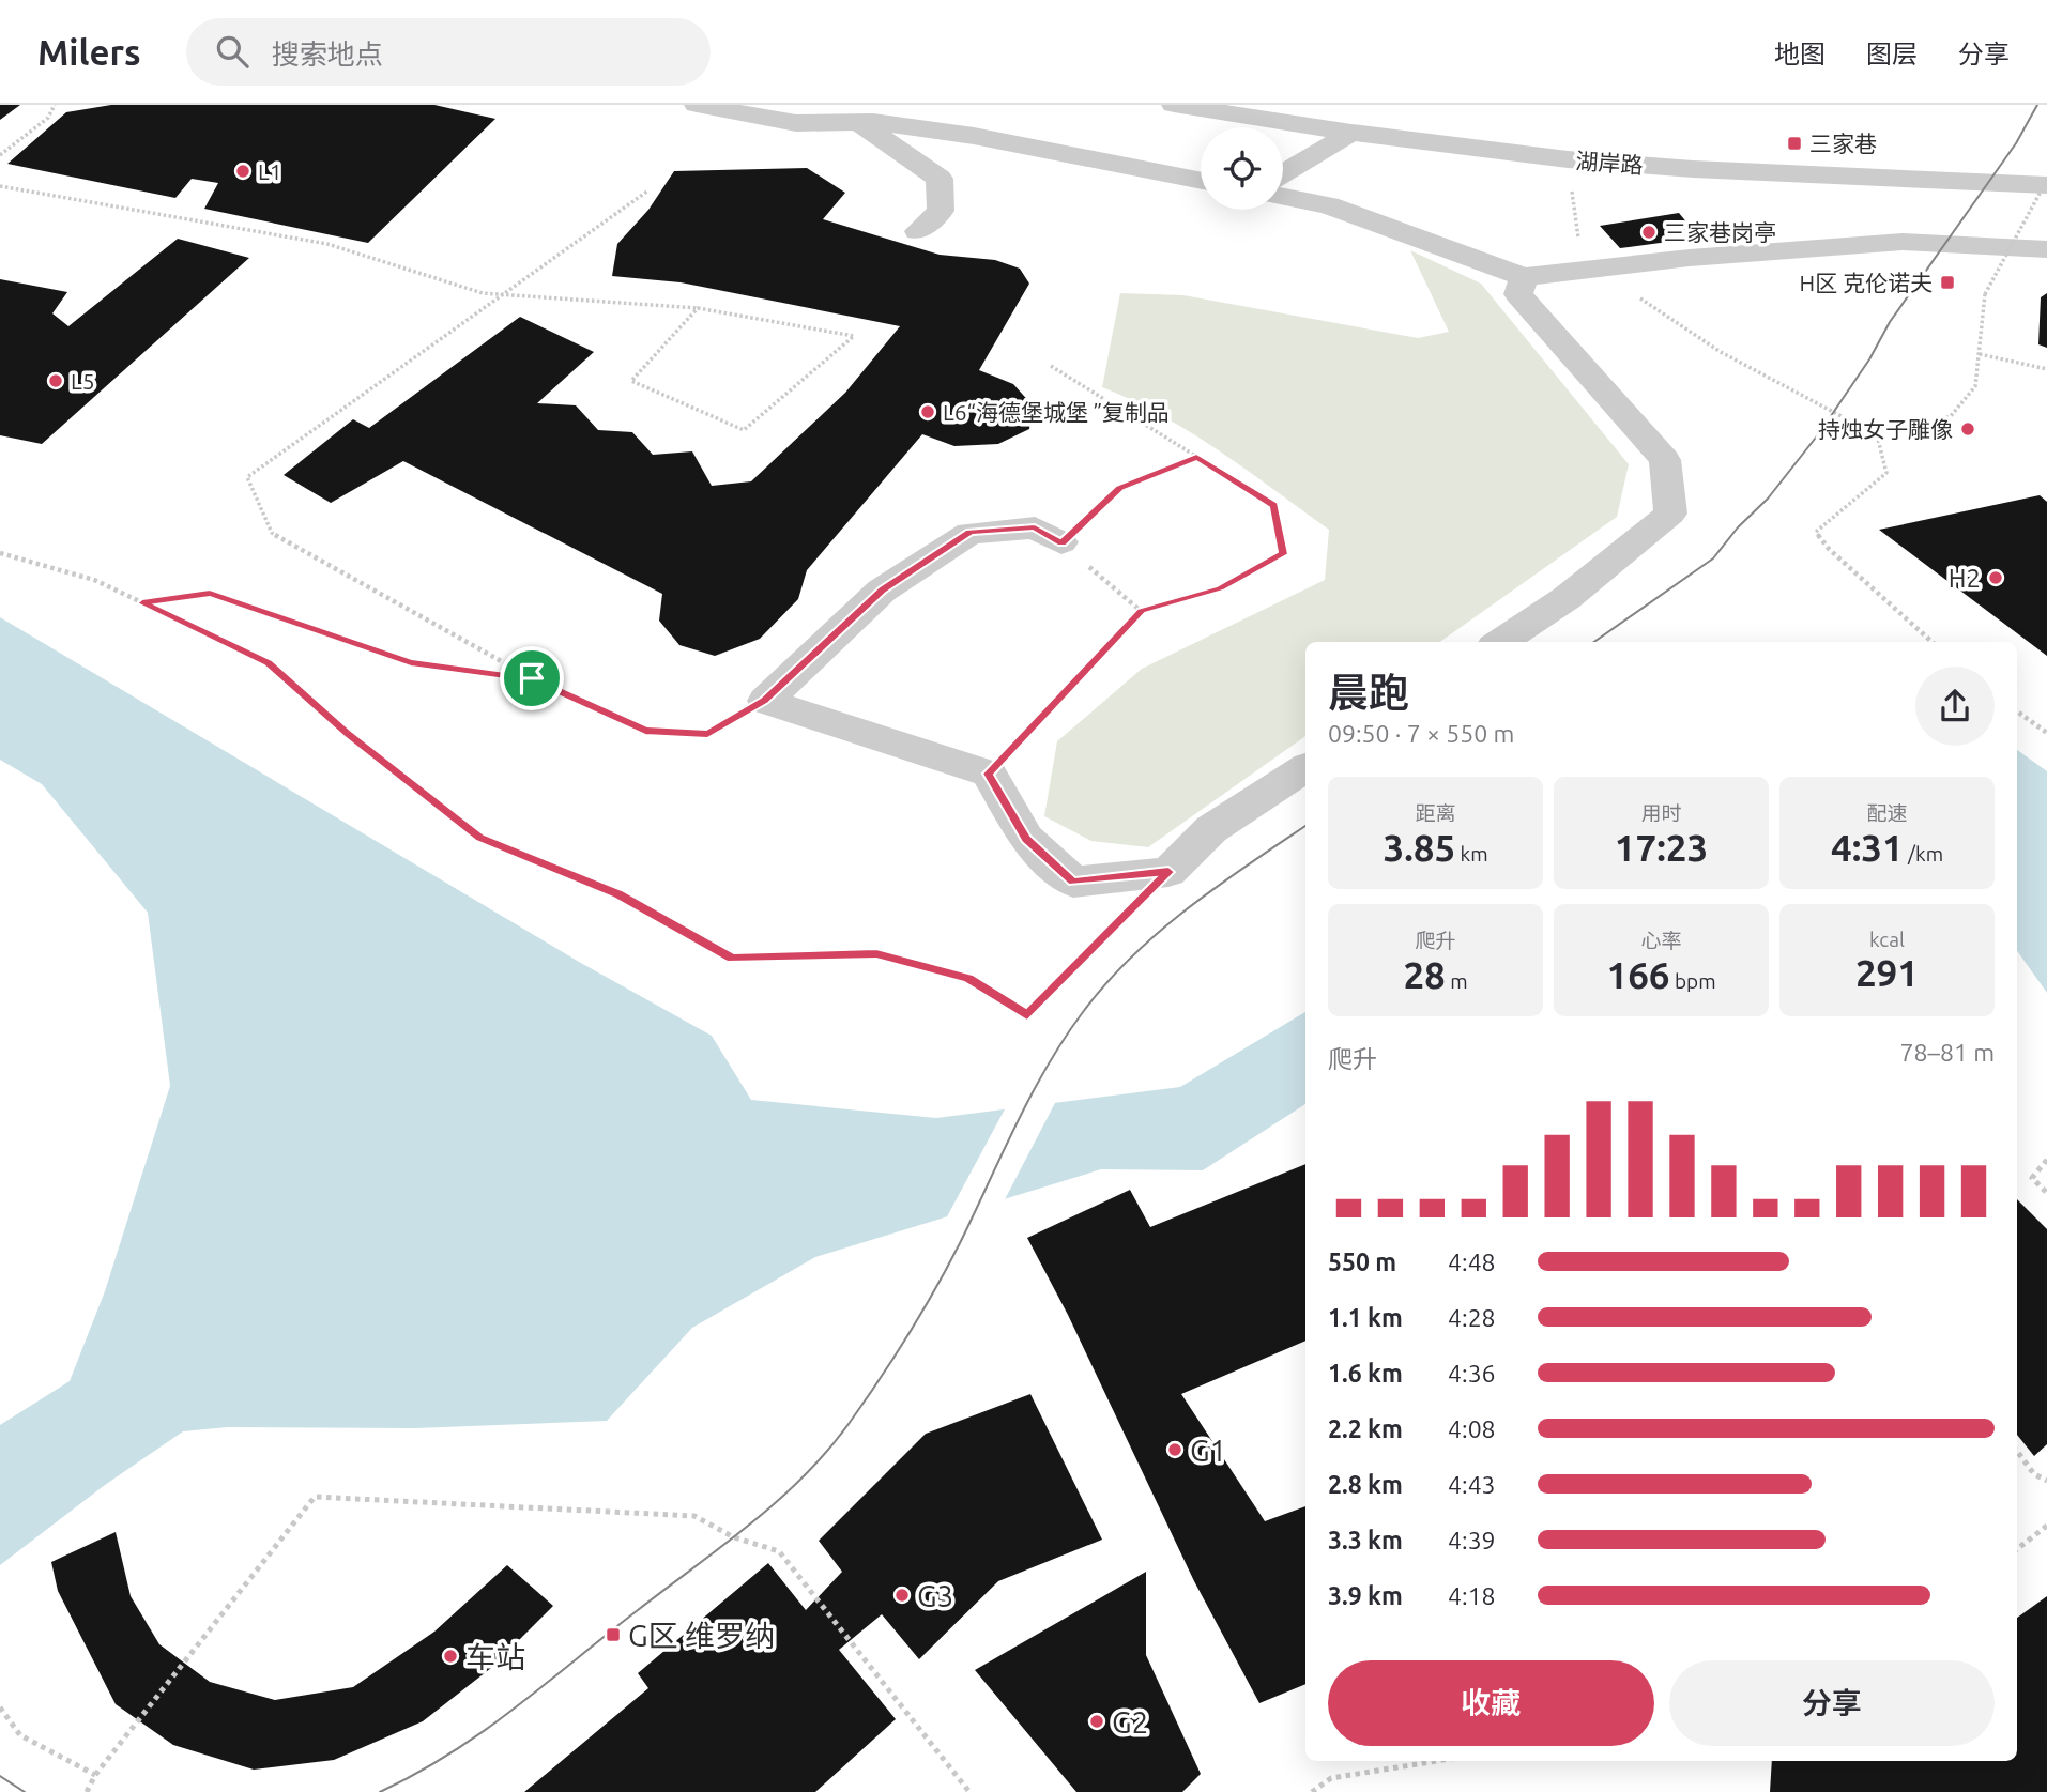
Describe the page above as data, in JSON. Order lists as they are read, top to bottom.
{
  "streets": {
    "street": ["湖岸路"]
  },
  "places": {
    "transit": ["三家巷", "H区 克伦诺夫", "G区 维罗纳"],
    "other": [
      "L1",
      "三家巷岗亭",
      "L5",
      "L6“海德堡城堡 ”复制品",
      "持烛女子雕像",
      "H2",
      "G1",
      "G3",
      "车站",
      "G2"
    ]
  },
  "page": {
    "header": "Milers",
    "search": "搜索地点",
    "nav": ["地图", "图层", "分享"],
    "heading": ["晨跑", "09:50 · 7 × 550 m"],
    "stats": [
      ["距离", "3.85 km"],
      ["用时", "17:23"],
      ["配速", "4:31 /km"],
      ["爬升", "28 m"],
      ["心率", "166 bpm"],
      ["kcal", "291"]
    ],
    "chart": ["爬升", "78–81 m"],
    "list": [
      {
        "name": "550 m",
        "note": "4:48"
      },
      {
        "name": "1.1 km",
        "note": "4:28"
      },
      {
        "name": "1.6 km",
        "note": "4:36"
      },
      {
        "name": "2.2 km",
        "note": "4:08"
      },
      {
        "name": "2.8 km",
        "note": "4:43"
      },
      {
        "name": "3.3 km",
        "note": "4:39"
      },
      {
        "name": "3.9 km",
        "note": "4:18"
      }
    ],
    "buttons": ["收藏", "分享"]
  }
}
